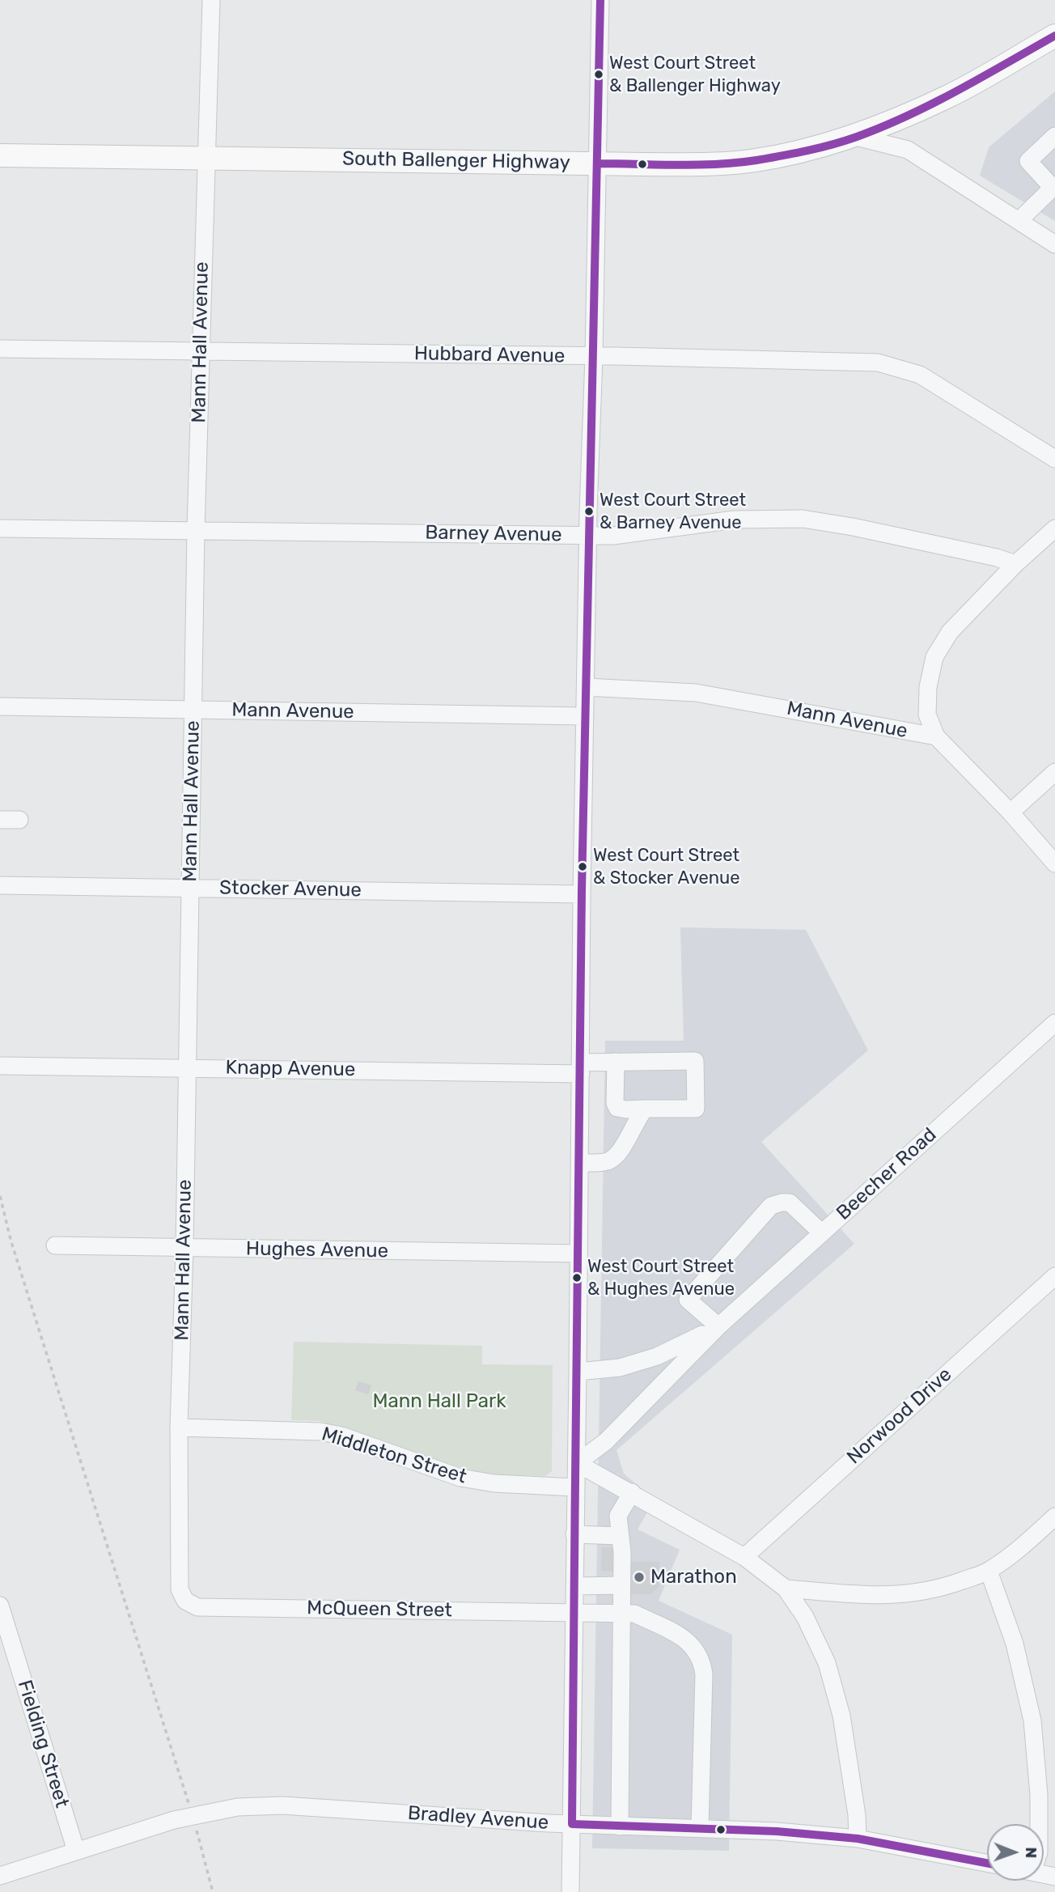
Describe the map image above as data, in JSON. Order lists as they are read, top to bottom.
{
  "streets": {
    "main road": ["South Ballenger Highway"],
    "street": [
      "Mann Hall Avenue",
      "Hubbard Avenue",
      "Barney Avenue",
      "Mann Avenue",
      "Stocker Avenue",
      "Knapp Avenue",
      "Beecher Road",
      "Hughes Avenue",
      "Norwood Drive",
      "Middleton Street",
      "McQueen Street",
      "Fielding Street",
      "Bradley Avenue"
    ]
  },
  "crossings": [
    ["South Ballenger Highway", "Mann Hall Avenue"],
    ["Mann Hall Avenue", "Hubbard Avenue"],
    ["Mann Hall Avenue", "Barney Avenue"],
    ["Mann Hall Avenue", "Mann Avenue"],
    ["Mann Hall Avenue", "Stocker Avenue"],
    ["Mann Hall Avenue", "Knapp Avenue"],
    ["Mann Hall Avenue", "Hughes Avenue"],
    ["Mann Hall Avenue", "Middleton Street"],
    ["Mann Hall Avenue", "McQueen Street"],
    ["McQueen Street", "Bradley Avenue"],
    ["Fielding Street", "Bradley Avenue"]
  ],
  "parks": ["Mann Hall Park"],
  "places": [
    "West Court Street & Ballenger Highway",
    "West Court Street & Barney Avenue",
    "West Court Street & Stocker Avenue",
    "West Court Street & Hughes Avenue",
    "Marathon"
  ],
  "north": "right"
}
